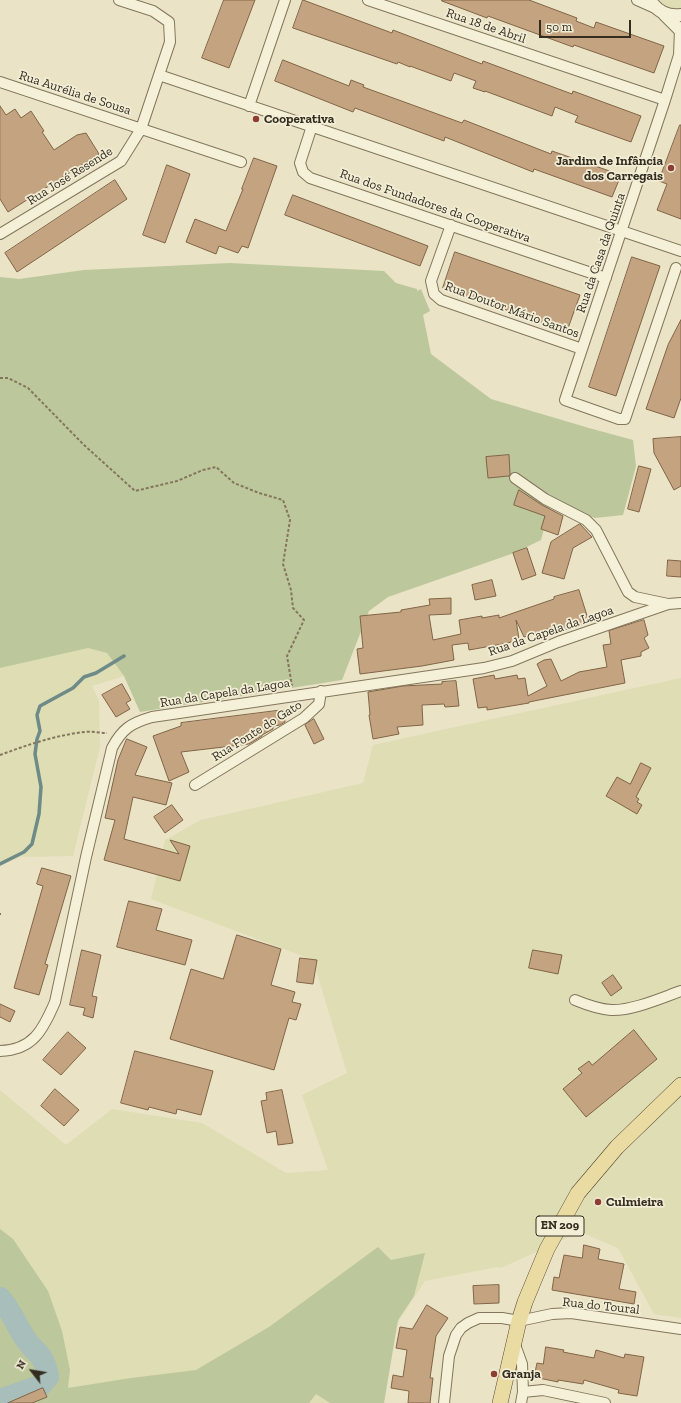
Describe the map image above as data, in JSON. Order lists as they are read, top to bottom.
{
  "streets": {
    "main road": ["EN 209"],
    "street": [
      "Rua 18 de Abril",
      "Rua Aurélia de Sousa",
      "Rua José Resende",
      "Rua dos Fundadores da Cooperativa",
      "Rua da Casa da Quinta",
      "Rua Doutor Mário Santos",
      "Rua da Capela da Lagoa",
      "Rua Fonte do Gato",
      "Rua do Toural"
    ]
  },
  "crossings": [
    ["Rua 18 de Abril", "Rua da Casa da Quinta"],
    ["Rua Aurélia de Sousa", "Rua José Resende"],
    ["Rua dos Fundadores da Cooperativa", "Rua da Casa da Quinta"],
    ["Rua dos Fundadores da Cooperativa", "Rua Doutor Mário Santos"],
    ["Rua da Casa da Quinta", "Rua Doutor Mário Santos"],
    ["Rua da Capela da Lagoa", "Rua Fonte do Gato"],
    ["EN 209", "Rua do Toural"]
  ],
  "places": [
    "Cooperativa",
    "Jardim de Infância dos Carregais",
    "Culmieira",
    "Granja"
  ],
  "scale_bar": "50 m",
  "north": "top left"
}
